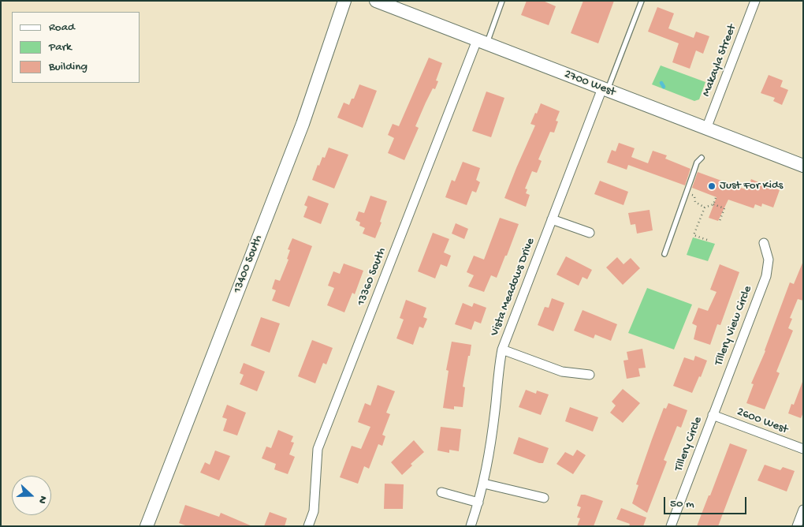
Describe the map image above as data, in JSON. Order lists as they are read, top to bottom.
{
  "streets": {
    "street": [
      "Makayla Street",
      "2700 West",
      "13400 South",
      "13360 South",
      "Vista Meadows Drive",
      "Tillery View Circle",
      "2600 West",
      "Tillery Circle"
    ]
  },
  "crossings": [
    ["Makayla Street", "2700 West"],
    ["2700 West", "13360 South"],
    ["2700 West", "Vista Meadows Drive"],
    ["Tillery View Circle", "2600 West"],
    ["Tillery View Circle", "Tillery Circle"],
    ["2600 West", "Tillery Circle"]
  ],
  "places": ["Just For Kids"],
  "legend": ["Road", "Park", "Building"],
  "scale_bar": "50 m",
  "north": "right"
}
